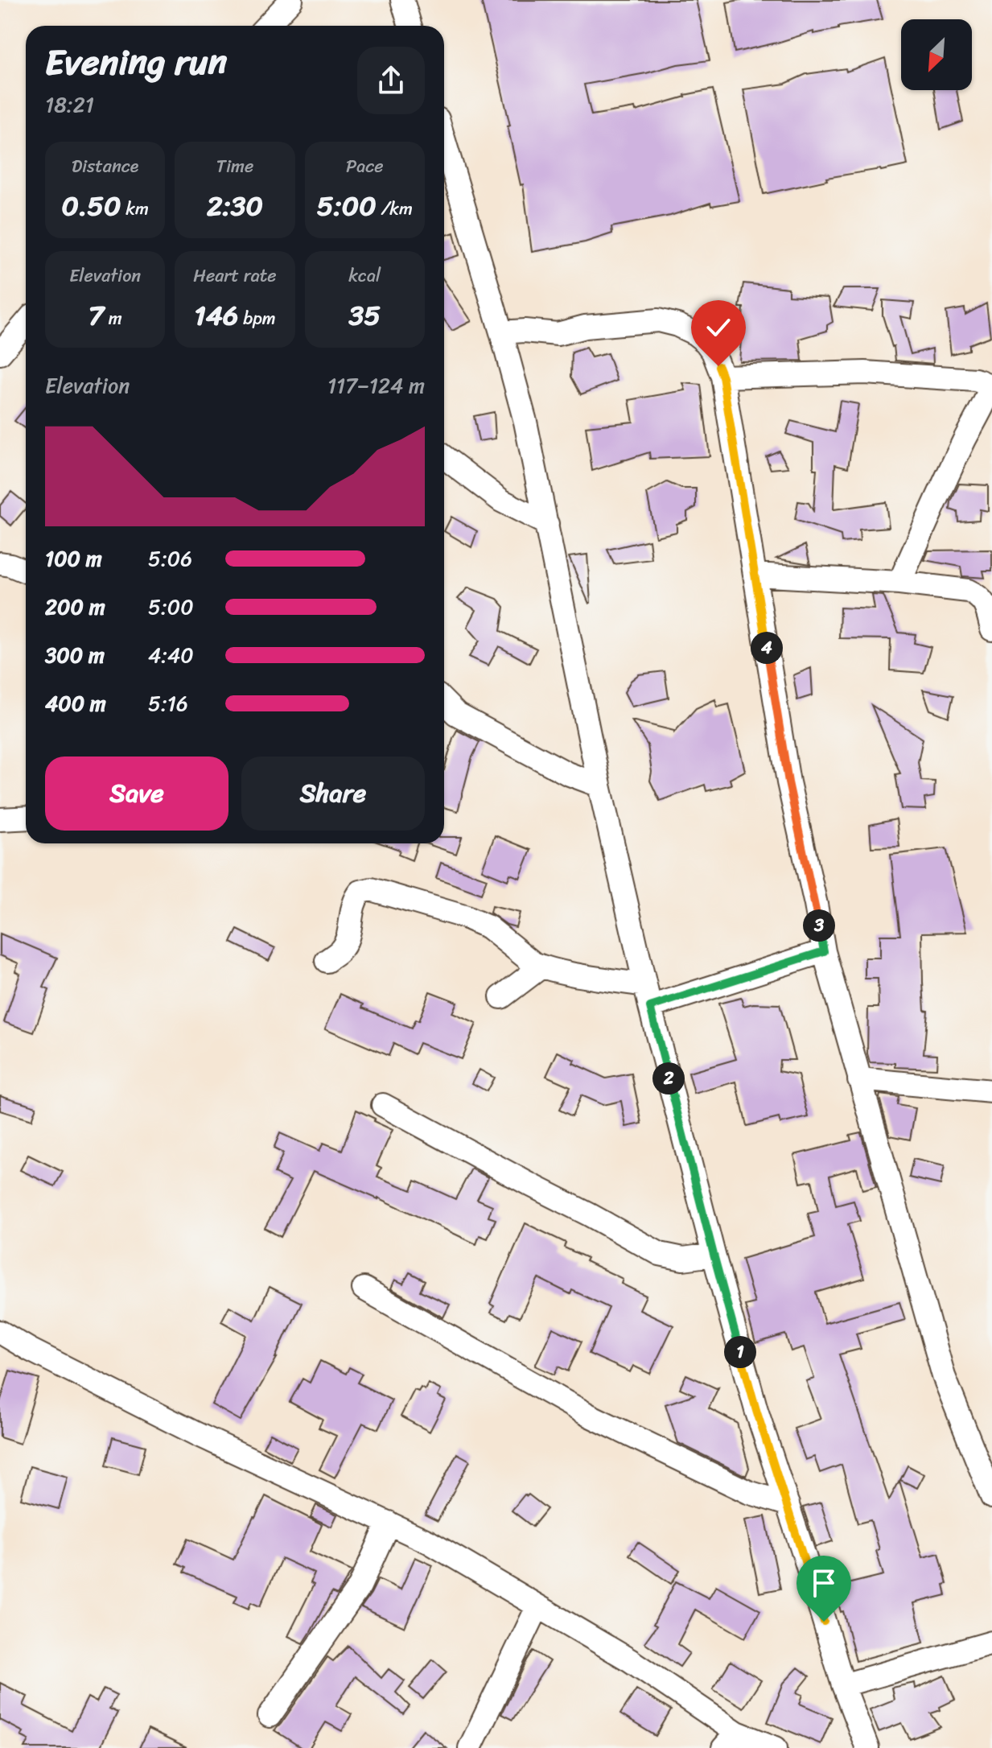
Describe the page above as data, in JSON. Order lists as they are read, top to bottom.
{
  "north": "bottom left",
  "page": {
    "heading": ["Evening run", "18:21"],
    "stats": [
      ["Distance", "0.50 km"],
      ["Time", "2:30"],
      ["Pace", "5:00 /km"],
      ["Elevation", "7 m"],
      ["Heart rate", "146 bpm"],
      ["kcal", "35"]
    ],
    "chart": ["Elevation", "117–124 m"],
    "list": [
      {
        "name": "100 m",
        "note": "5:06"
      },
      {
        "name": "200 m",
        "note": "5:00"
      },
      {
        "name": "300 m",
        "note": "4:40"
      },
      {
        "name": "400 m",
        "note": "5:16"
      }
    ],
    "pins": [
      "4",
      "3",
      "2",
      "1"
    ],
    "buttons": ["Save", "Share"]
  }
}
